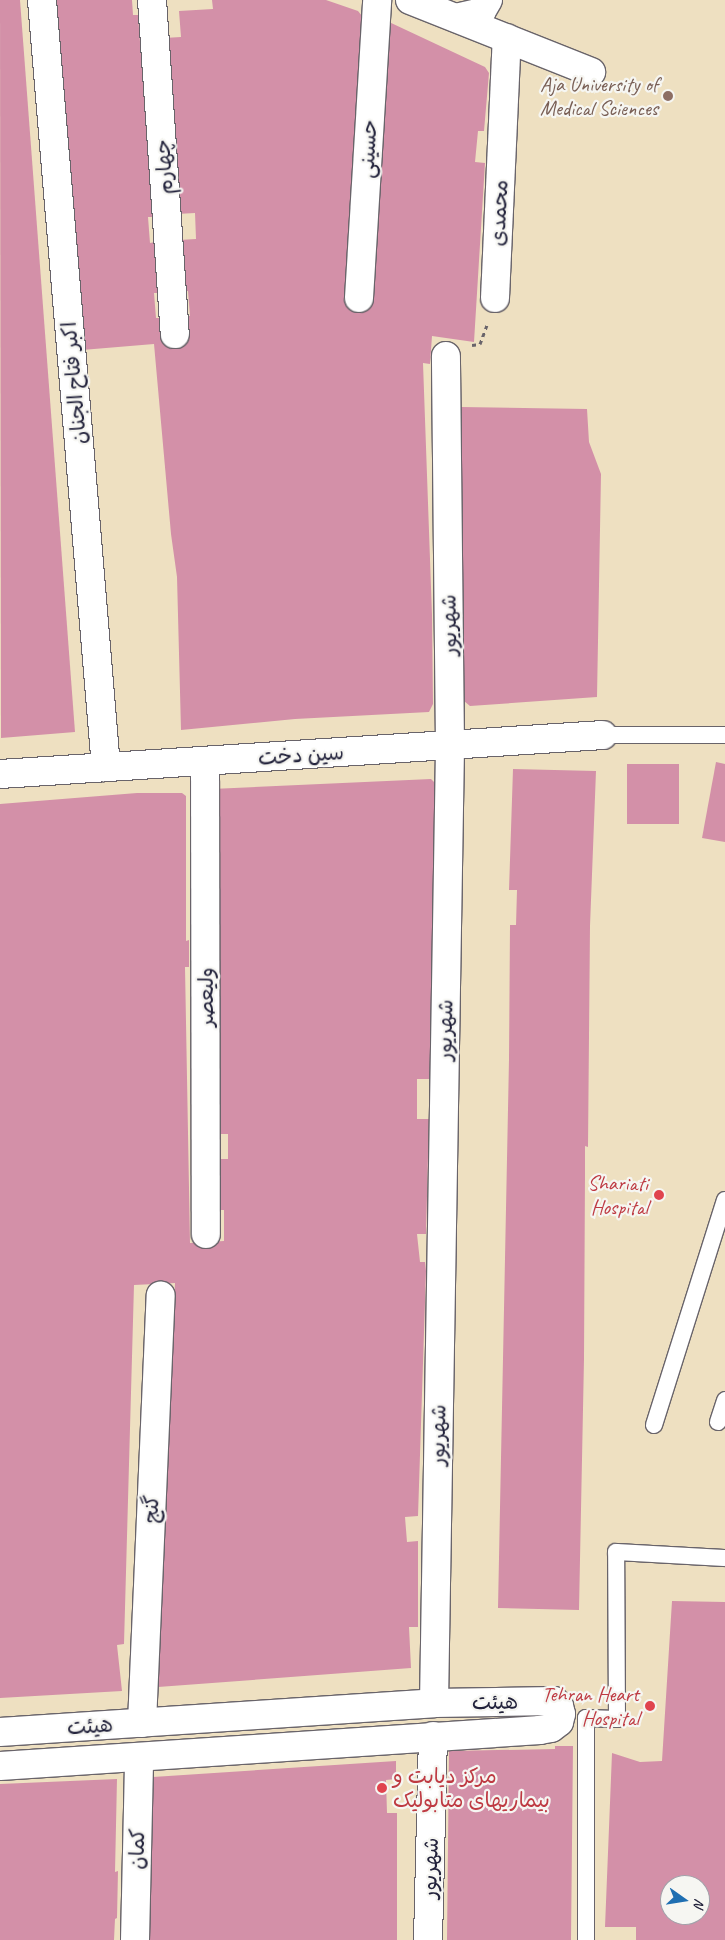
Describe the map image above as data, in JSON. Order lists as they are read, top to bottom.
{
  "streets": {
    "street": [
      "حسینی",
      "چهارم",
      "محمدی",
      "اکبر فتاح الجنان",
      "شهریور",
      "سین دخت",
      "ولیعصر",
      "گنج",
      "هیئت",
      "کمان"
    ]
  },
  "crossings": [
    ["اکبر فتاح الجنان", "سین دخت"],
    ["شهریور", "سین دخت"],
    ["شهریور", "هیئت"],
    ["سین دخت", "ولیعصر"],
    ["گنج", "هیئت"],
    ["گنج", "کمان"],
    ["هیئت", "کمان"]
  ],
  "places": [
    "Aja University of Medical Sciences",
    "Shariati Hospital",
    "Tehran Heart Hospital",
    "مرکز دیابت و بیماریهای متابولیک"
  ],
  "north": "right"
}
